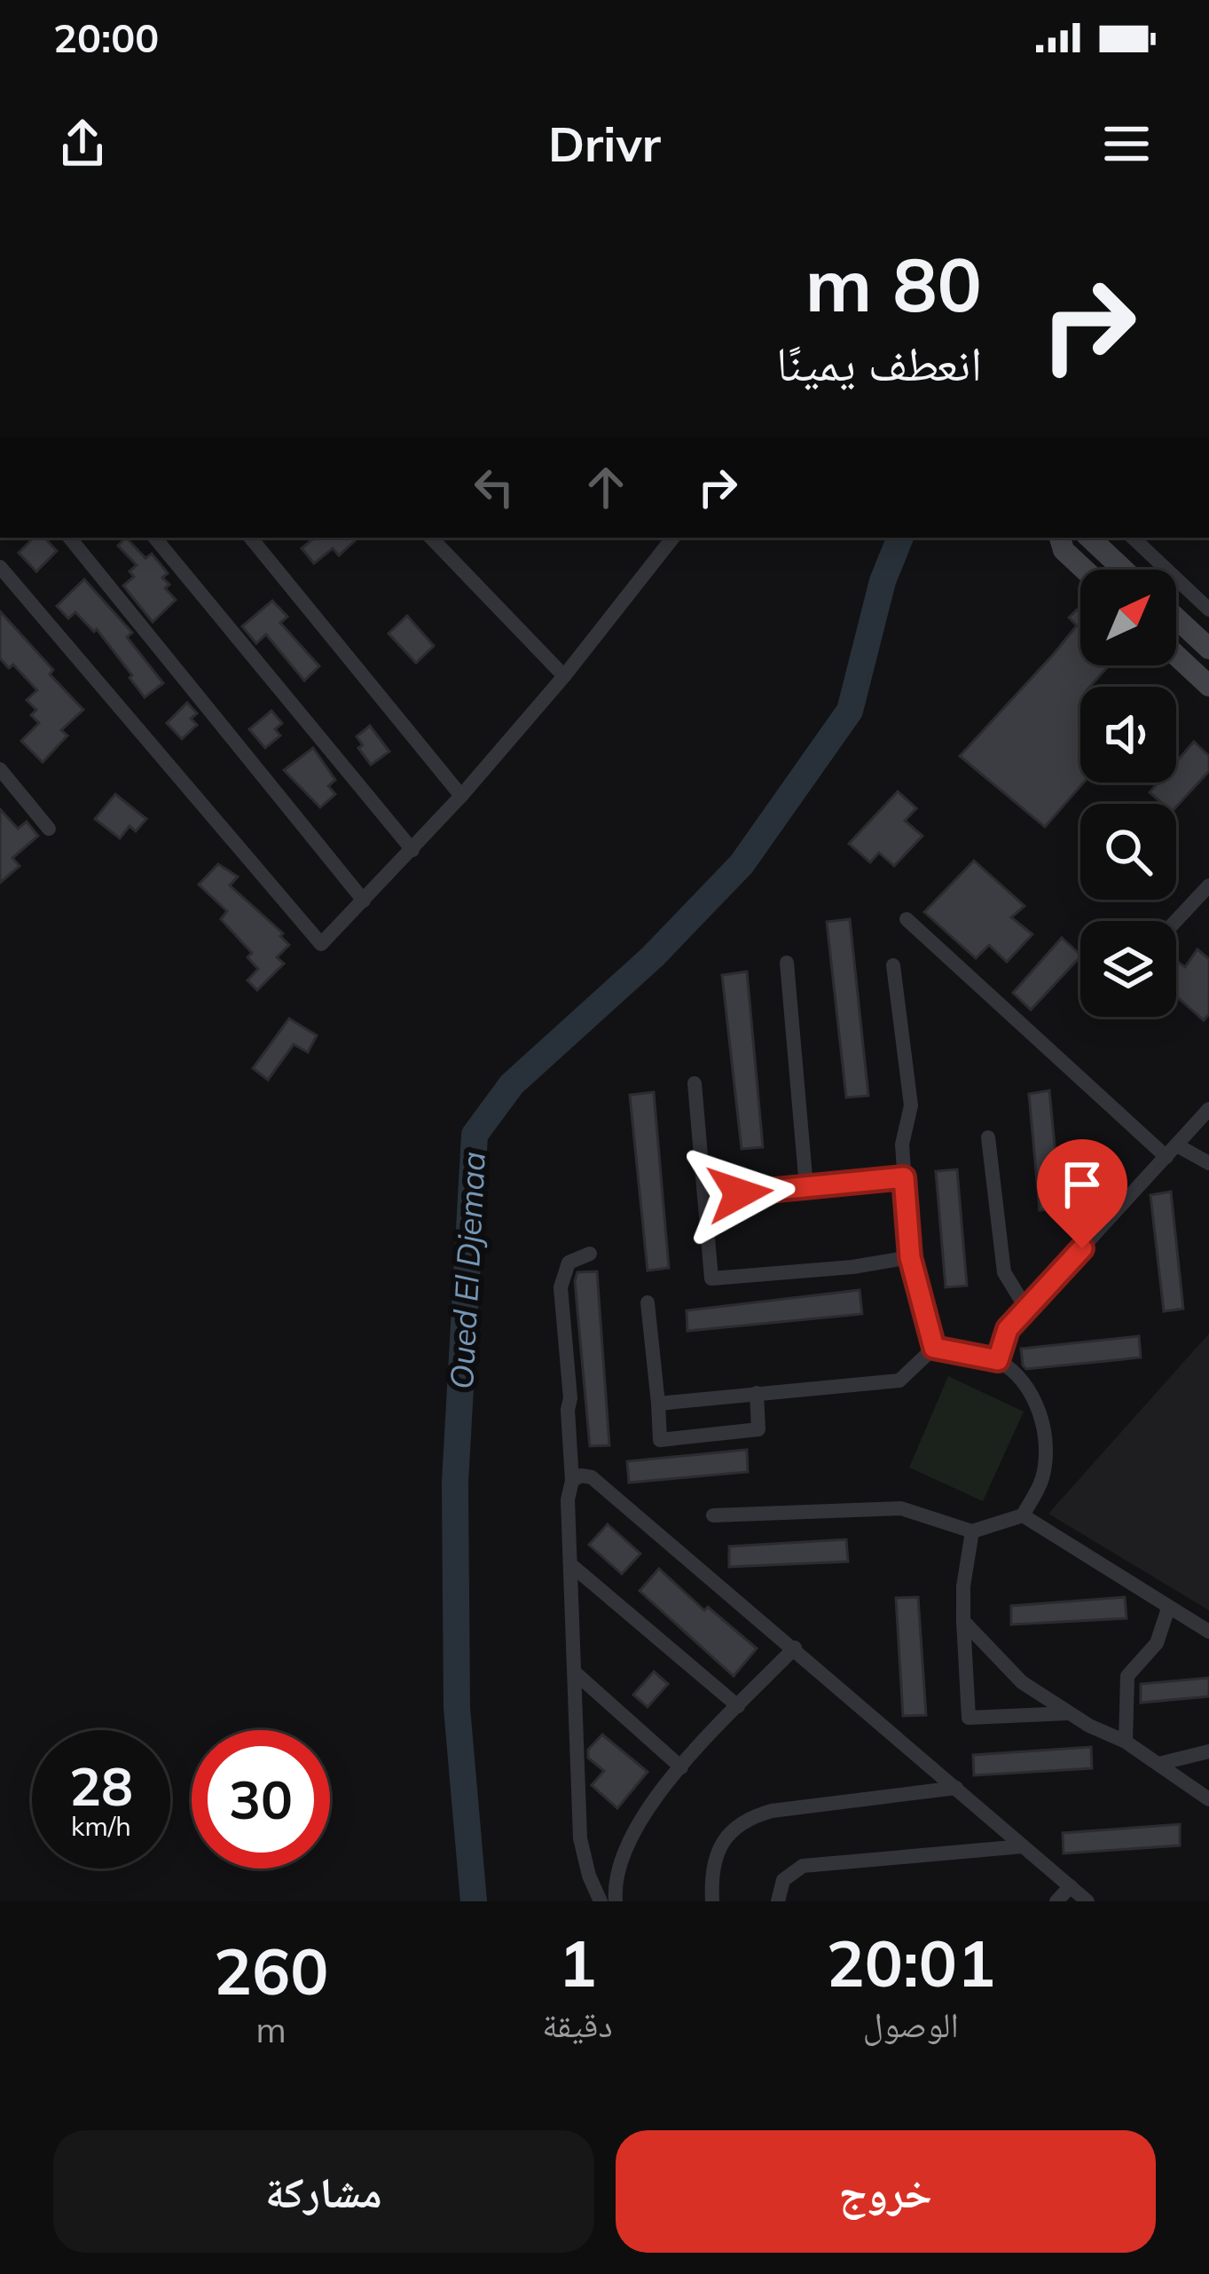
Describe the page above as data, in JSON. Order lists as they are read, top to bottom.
{
  "water": ["Oued El Djemaa"],
  "north": "top right",
  "page": {
    "status": "20:00",
    "header": "Drivr",
    "turn": ["80 m", "انعطف يمينًا"],
    "speed": "28 km/h",
    "limit": "30",
    "eta": [
      "20:01",
      "الوصول",
      "1",
      "دقيقة",
      "260",
      "m"
    ],
    "buttons": ["خروج", "مشاركة"]
  }
}
